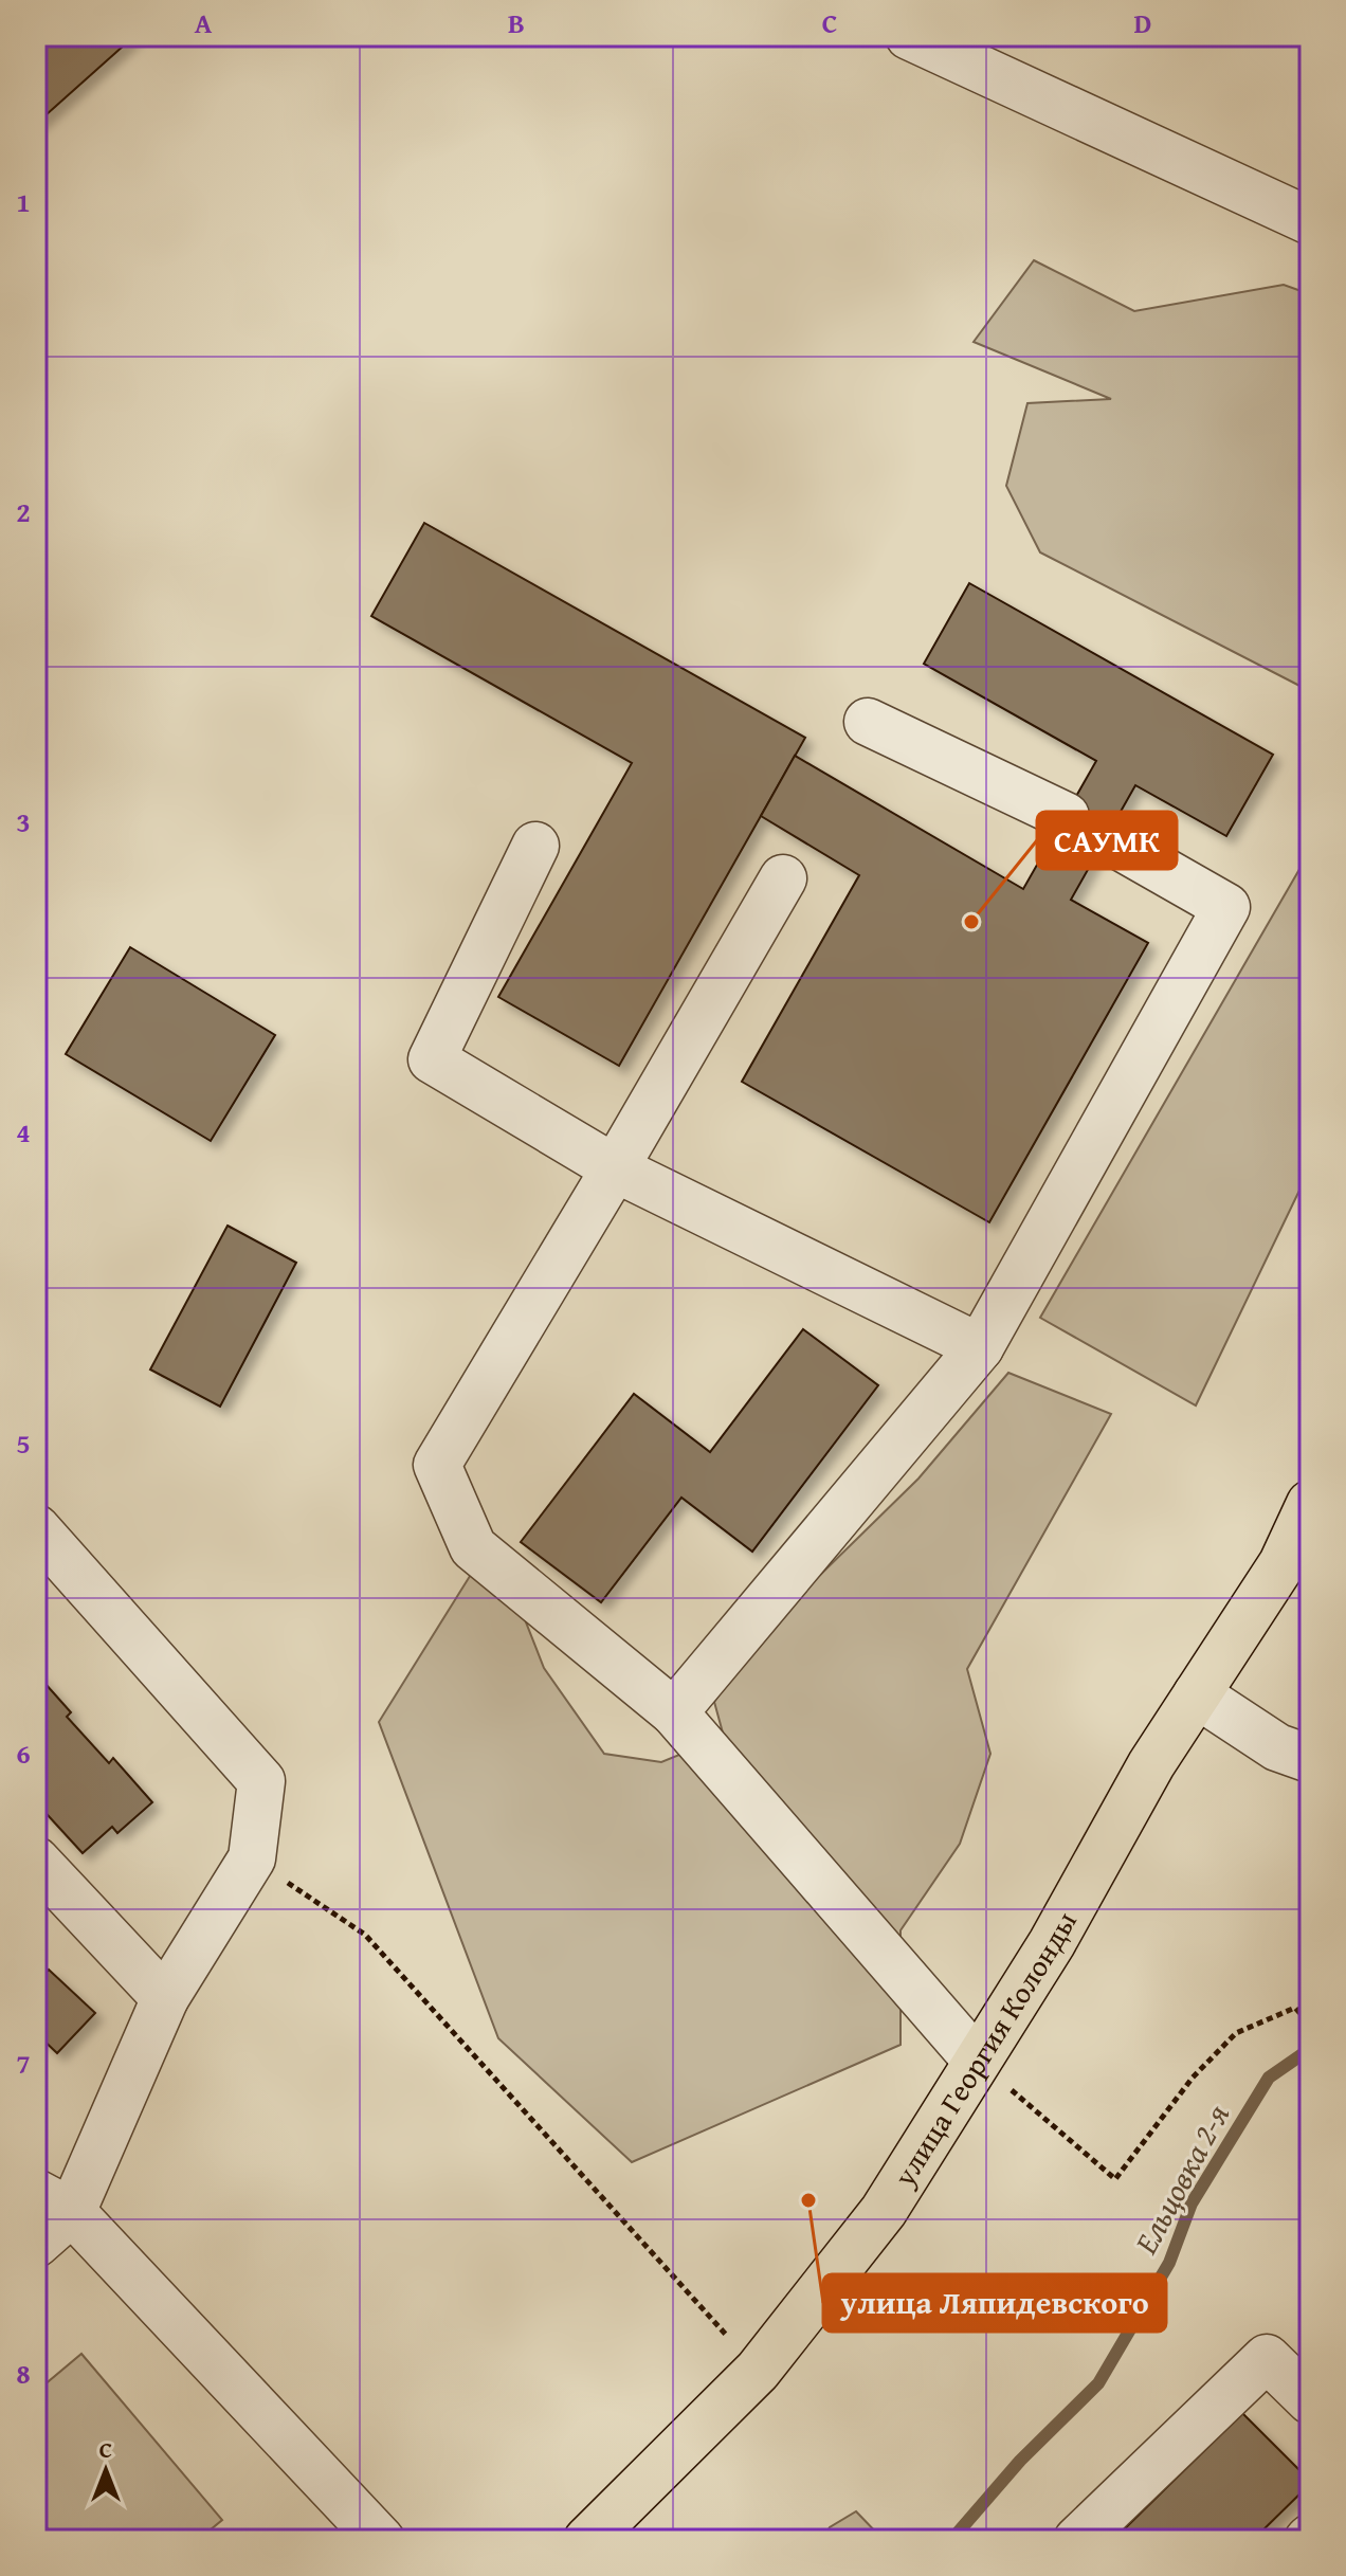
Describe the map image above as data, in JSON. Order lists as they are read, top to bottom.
{
  "streets": {
    "main road": ["улица Георгия Колонды"]
  },
  "water": ["Ельцовка 2-я"],
  "places": ["САУМК", "улица Ляпидевского"],
  "north": "top",
  "grid": {
    "columns": [
      "A",
      "B",
      "C",
      "D"
    ],
    "rows": [
      "1",
      "2",
      "3",
      "4",
      "5",
      "6",
      "7",
      "8"
    ]
  }
}
